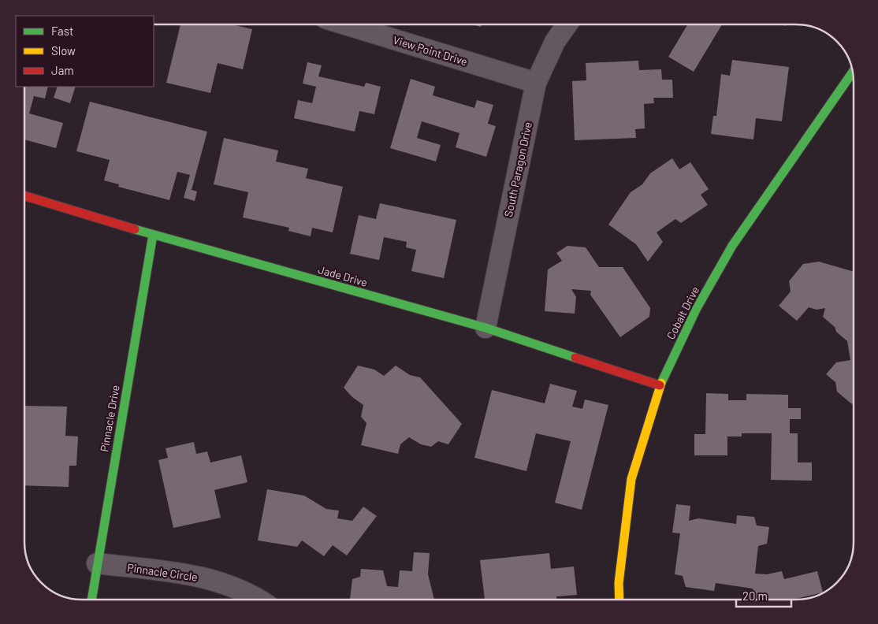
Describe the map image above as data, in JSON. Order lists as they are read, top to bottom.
{
  "streets": {
    "street": [
      "View Point Drive",
      "South Paragon Drive",
      "Jade Drive",
      "Cobalt Drive",
      "Pinnacle Drive",
      "Pinnacle Circle"
    ]
  },
  "crossings": [
    ["View Point Drive", "South Paragon Drive"],
    ["South Paragon Drive", "Jade Drive"],
    ["Jade Drive", "Cobalt Drive"],
    ["Jade Drive", "Pinnacle Drive"],
    ["Pinnacle Drive", "Pinnacle Circle"]
  ],
  "legend": ["Fast", "Slow", "Jam"],
  "scale_bar": "20 m"
}
